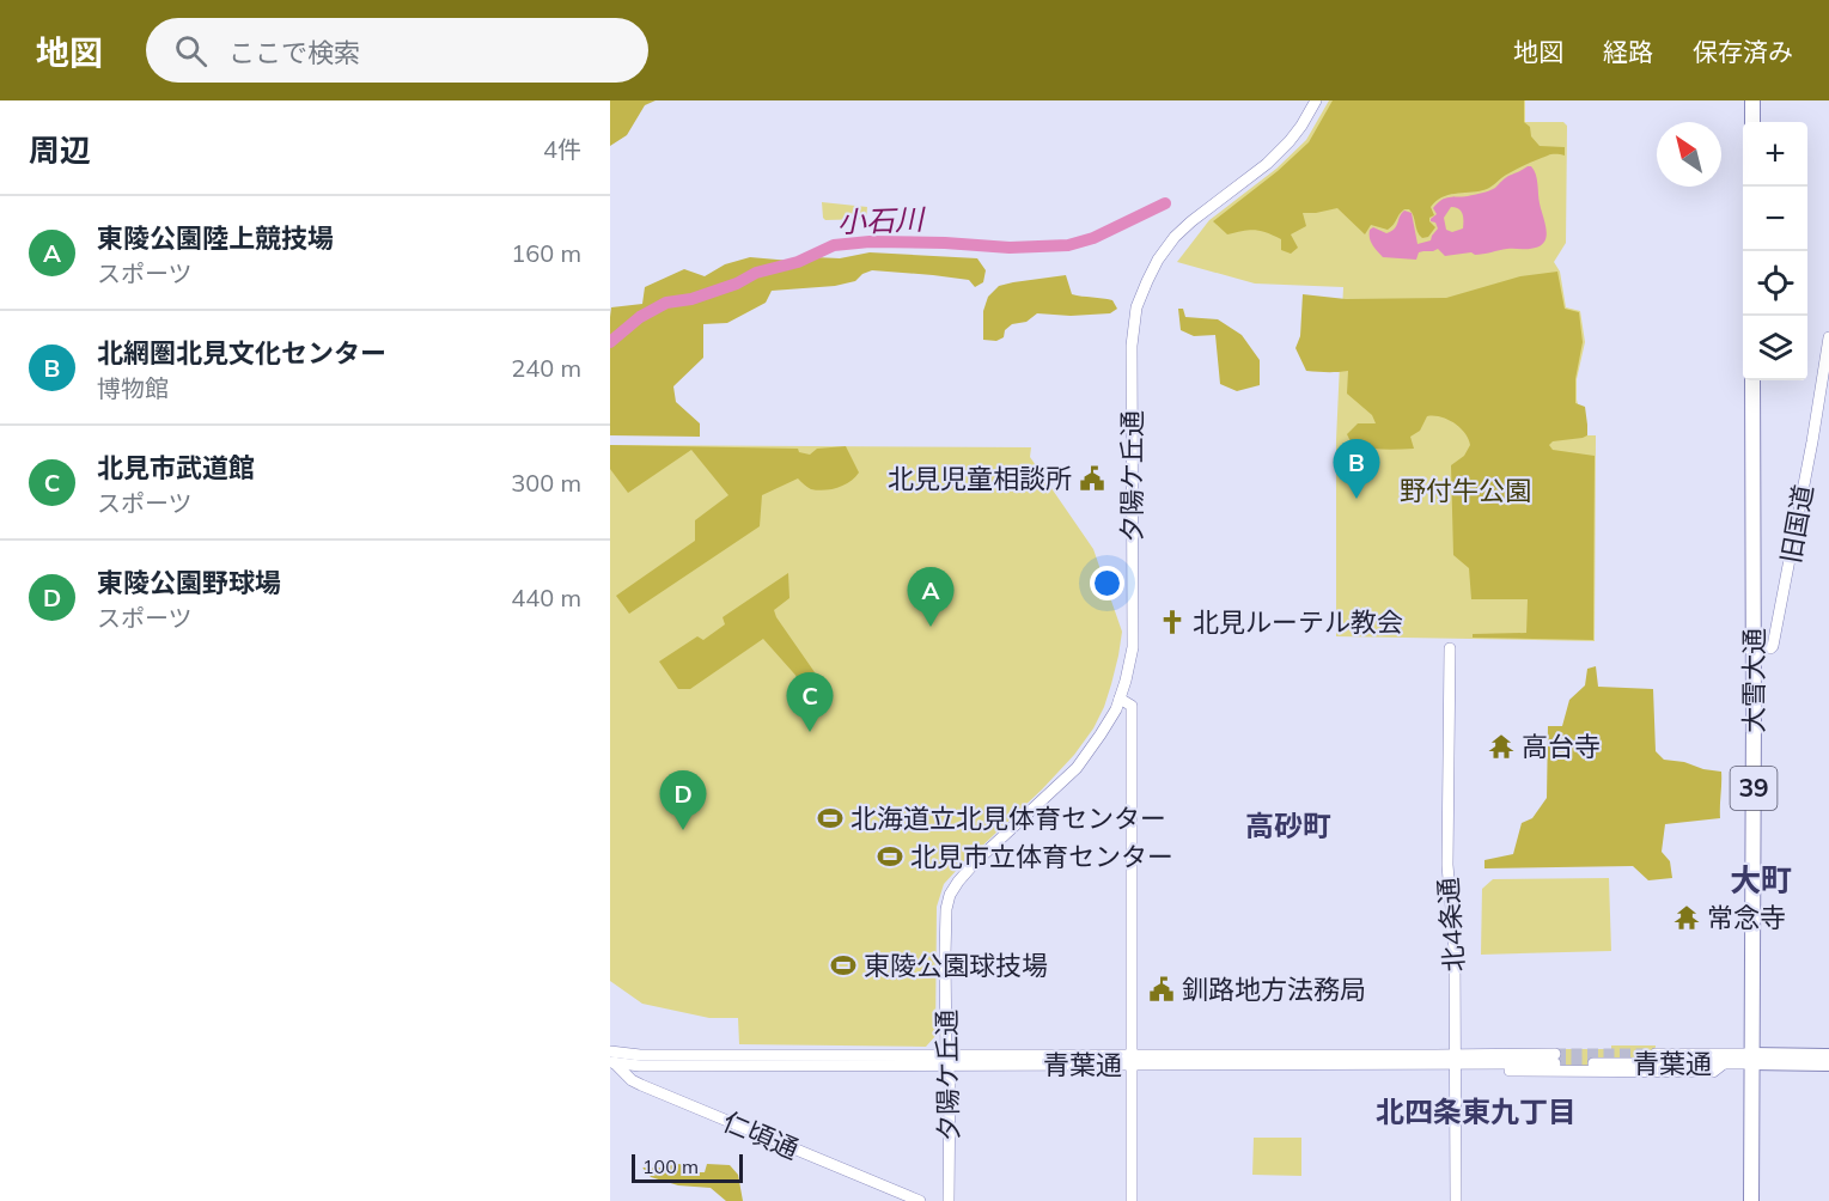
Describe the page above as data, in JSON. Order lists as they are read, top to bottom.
{
  "streets": {
    "highway": ["大雪大通", "39"],
    "street": [
      "夕陽ケ丘通",
      "旧国道",
      "北4条通",
      "青葉通",
      "仁頃通"
    ]
  },
  "crossings": [
    ["夕陽ケ丘通", "青葉通"],
    ["旧国道", "大雪大通"],
    ["大雪大通", "青葉通"],
    ["北4条通", "青葉通"],
    ["青葉通", "仁頃通"]
  ],
  "districts": ["高砂町", "大町", "北四条東九丁目"],
  "water": ["小石川"],
  "parks": ["野付牛公園"],
  "places": {
    "public building": ["北見児童相談所", "釧路地方法務局"],
    "church": ["北見ルーテル教会"],
    "temple": ["高台寺", "常念寺"],
    "sports": ["北海道立北見体育センター", "北見市立体育センター", "東陵公園球技場"]
  },
  "scale_bar": "100 m",
  "north": "top left",
  "page": {
    "header": "地図",
    "search": "ここで検索",
    "nav": ["地図", "経路", "保存済み"],
    "heading": ["周辺", "4件"],
    "map_buttons": ["+", "−"],
    "list": [
      {
        "mark": "A",
        "name": "東陵公園陸上競技場",
        "note": "スポーツ",
        "value": "160 m"
      },
      {
        "mark": "B",
        "name": "北網圏北見文化センター",
        "note": "博物館",
        "value": "240 m"
      },
      {
        "mark": "C",
        "name": "北見市武道館",
        "note": "スポーツ",
        "value": "300 m"
      },
      {
        "mark": "D",
        "name": "東陵公園野球場",
        "note": "スポーツ",
        "value": "440 m"
      }
    ],
    "pins": [
      "B",
      "A",
      "C",
      "D"
    ],
    "scale": "100 m"
  }
}
